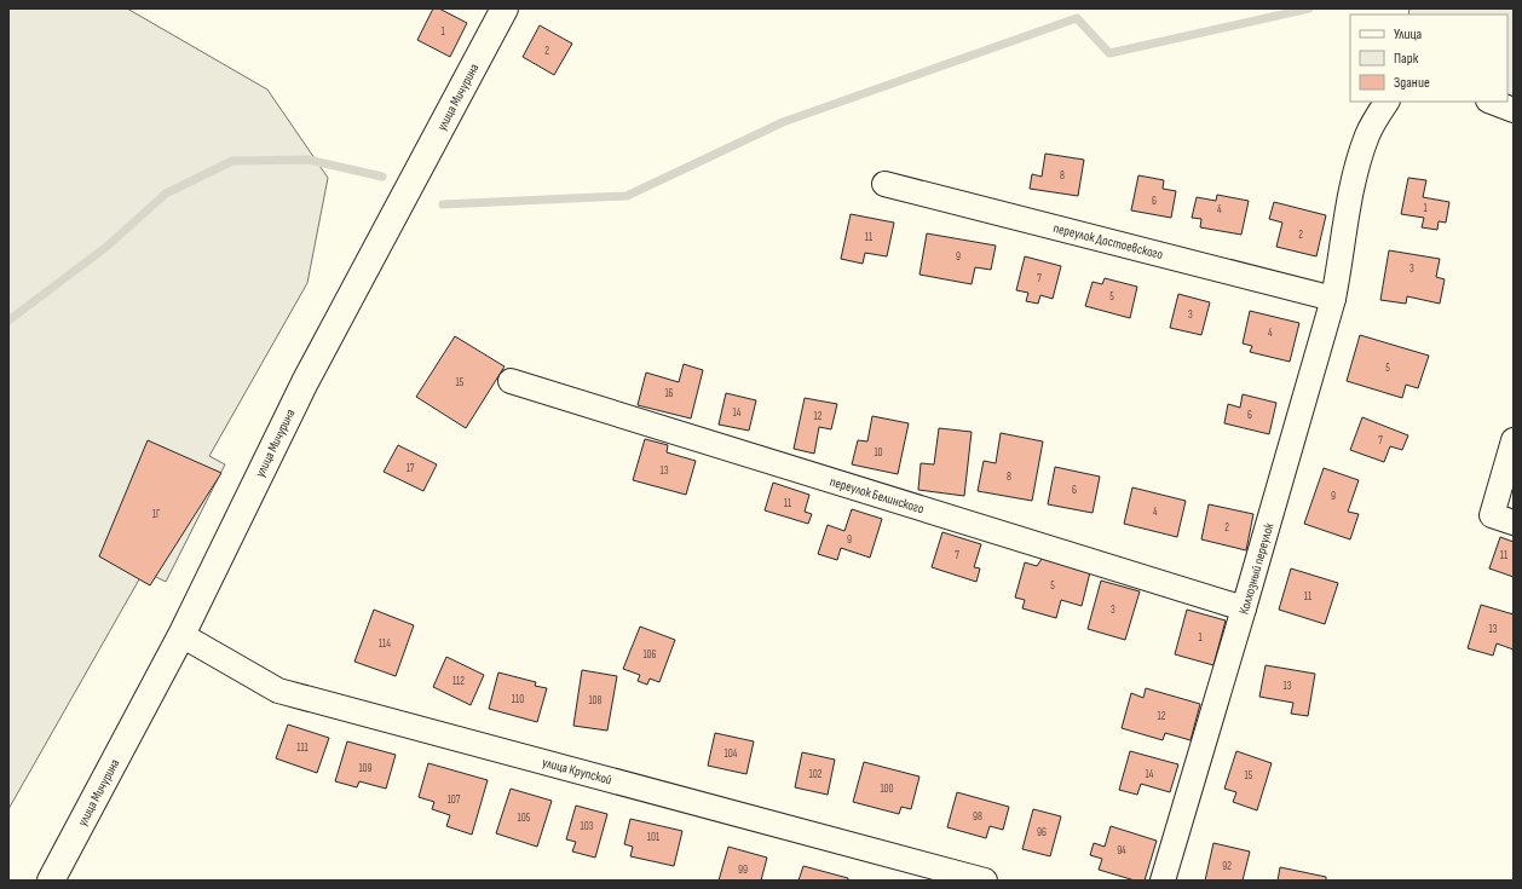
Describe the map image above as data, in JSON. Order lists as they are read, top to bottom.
{
  "streets": {
    "street": [
      "улица Мичурина",
      "переулок Достоевского",
      "переулок Белинского",
      "Колхозный переулок",
      "улица Крупской"
    ]
  },
  "crossings": [
    ["улица Мичурина", "улица Крупской"],
    ["переулок Достоевского", "Колхозный переулок"],
    ["переулок Белинского", "Колхозный переулок"]
  ],
  "house_numbers": [
    "1",
    "2",
    "8",
    "6",
    "1",
    "4",
    "2",
    "11",
    "9",
    "3",
    "7",
    "5",
    "3",
    "4",
    "5",
    "15",
    "16",
    "14",
    "6",
    "12",
    "7",
    "10",
    "17",
    "13",
    "8",
    "6",
    "9",
    "11",
    "4",
    "1Г",
    "2",
    "9",
    "7",
    "11",
    "5",
    "11",
    "3",
    "13",
    "1",
    "114",
    "106",
    "112",
    "13",
    "110",
    "108",
    "12",
    "111",
    "104",
    "109",
    "102",
    "14",
    "15",
    "100",
    "107",
    "98",
    "105",
    "103",
    "96",
    "101",
    "94",
    "92",
    "99"
  ],
  "legend": ["Улица", "Парк", "Здание"]
}
